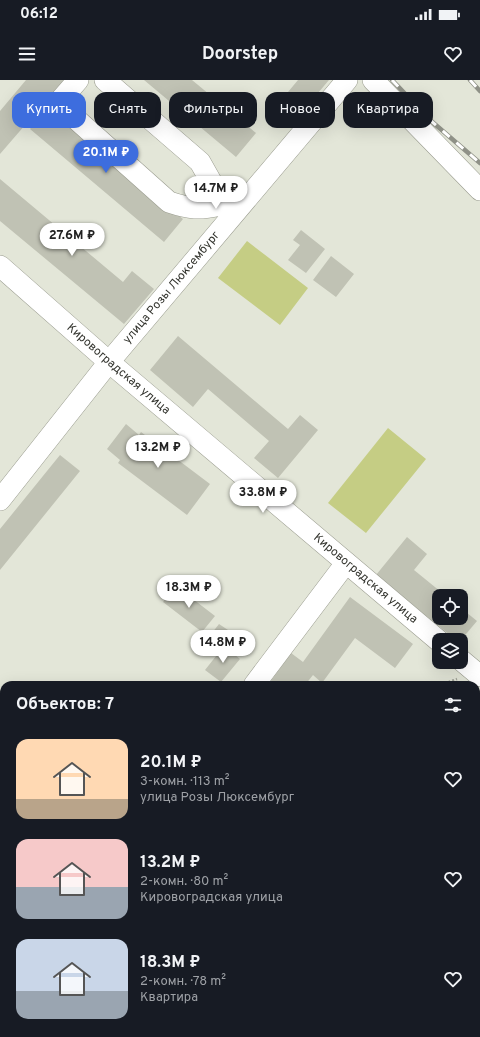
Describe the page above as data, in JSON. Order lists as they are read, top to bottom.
{
  "streets": {
    "street": ["улица Розы Люксембург", "Кировоградская улица"]
  },
  "crossings": [
    ["улица Розы Люксембург", "Кировоградская улица"]
  ],
  "page": {
    "status": "06:12",
    "header": "Doorstep",
    "chip": [
      "Купить",
      "Снять",
      "Фильтры",
      "Новое",
      "Квартира"
    ],
    "price": [
      "20.1M ₽",
      "14.7M ₽",
      "27.6M ₽",
      "13.2M ₽",
      "33.8M ₽",
      "18.3M ₽",
      "14.8M ₽"
    ],
    "heading": "Объектов: 7",
    "list": [
      {
        "name": "20.1M ₽",
        "note": "3-комн. · 113 m² · улица Розы Люксембург"
      },
      {
        "name": "13.2M ₽",
        "note": "2-комн. · 80 m² · Кировоградская улица"
      },
      {
        "name": "18.3M ₽",
        "note": "2-комн. · 78 m² · Квартира"
      }
    ]
  }
}
